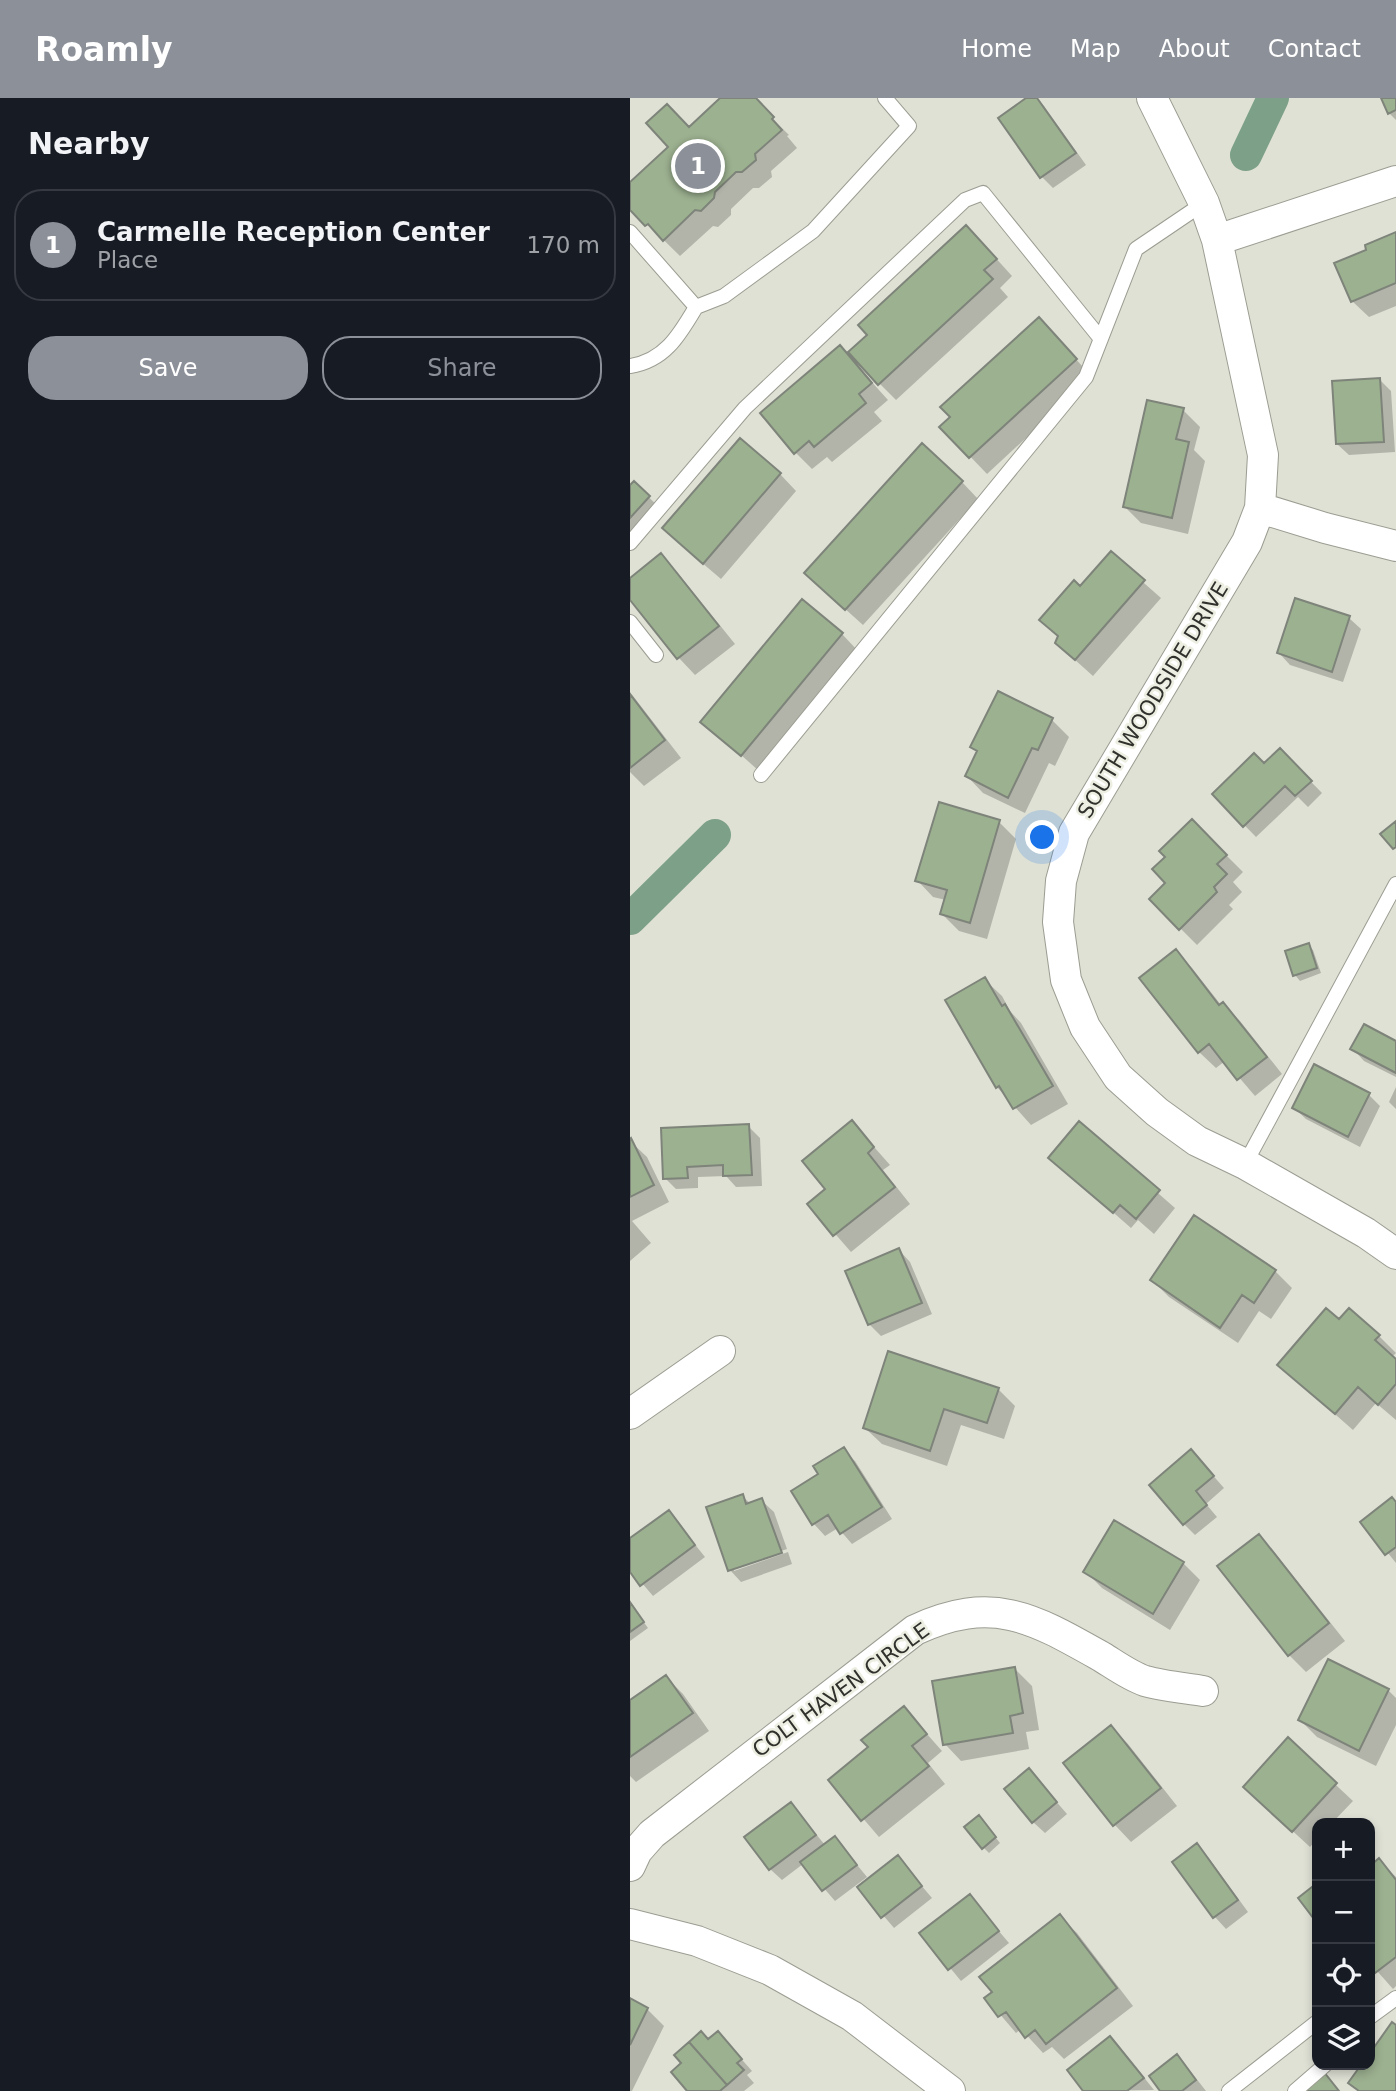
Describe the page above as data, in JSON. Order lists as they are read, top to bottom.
{
  "streets": {
    "street": ["SOUTH WOODSIDE DRIVE", "COLT HAVEN CIRCLE"]
  },
  "page": {
    "header": "Roamly",
    "nav": [
      "Home",
      "Map",
      "About",
      "Contact"
    ],
    "heading": "Nearby",
    "pins": "1",
    "list": [
      {
        "mark": "1",
        "name": "Carmelle Reception Center",
        "note": "Place",
        "value": "170 m"
      }
    ],
    "buttons": ["Save", "Share"],
    "map_buttons": ["+", "−"]
  }
}
